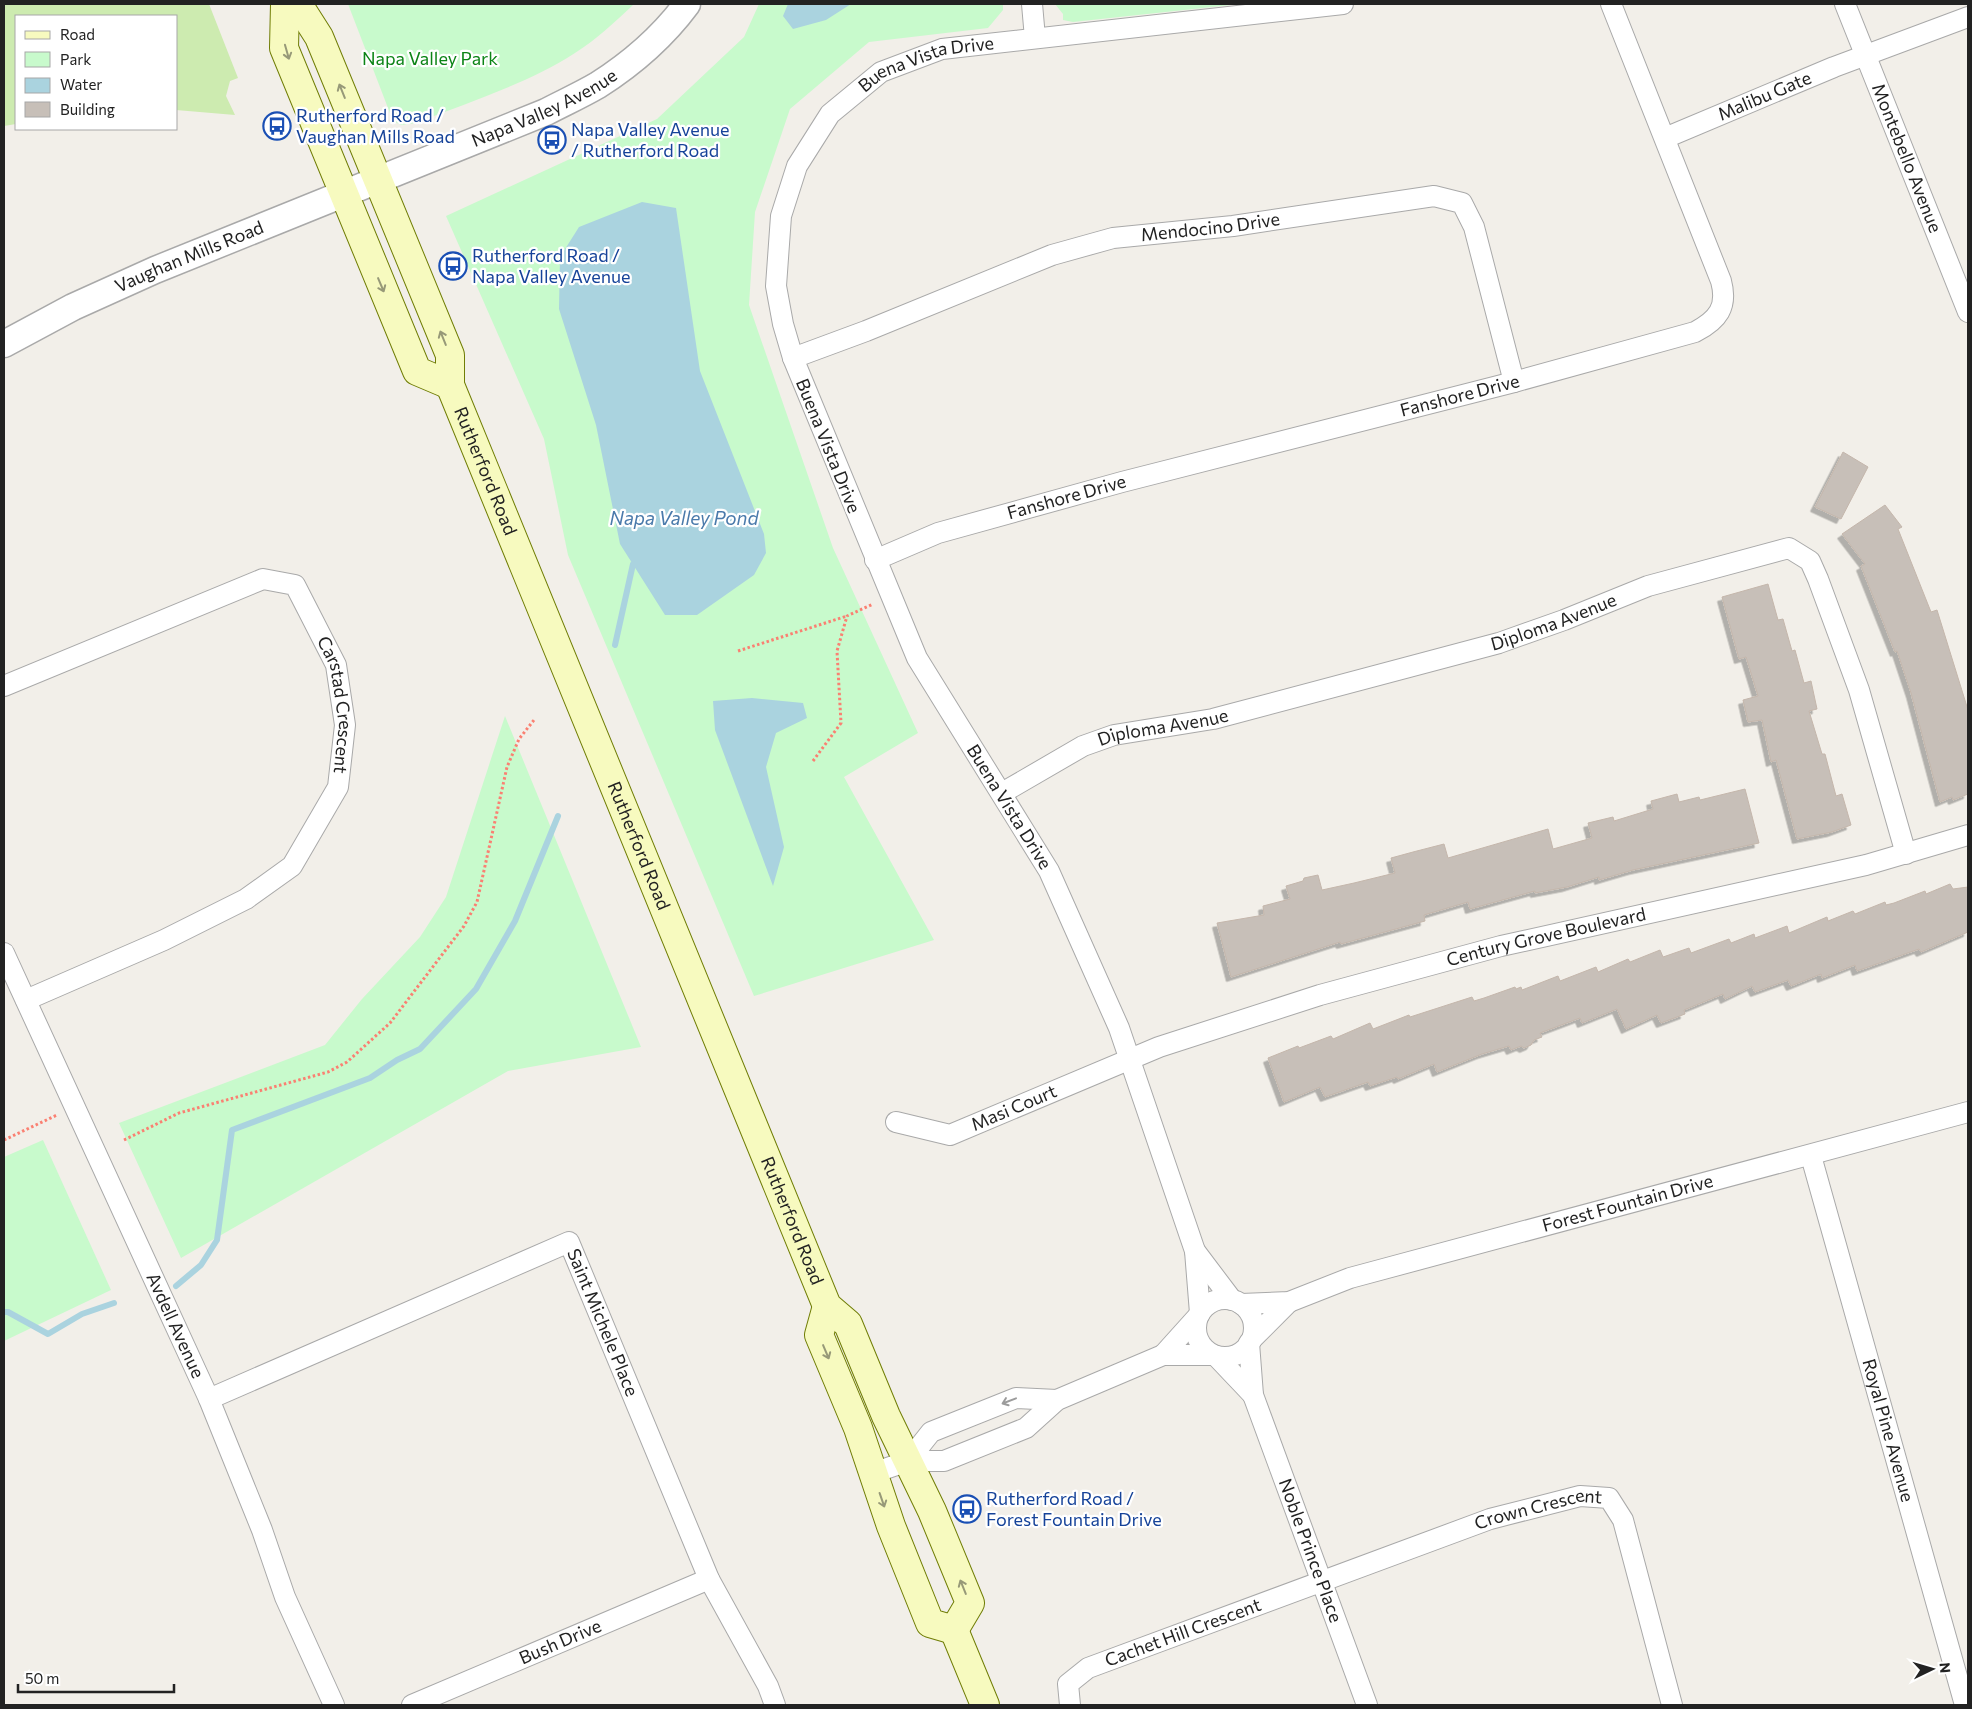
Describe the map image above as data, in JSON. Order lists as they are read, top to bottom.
{
  "streets": {
    "main road": ["Rutherford Road"],
    "street": [
      "Buena Vista Drive",
      "Malibu Gate",
      "Napa Valley Avenue",
      "Montebello Avenue",
      "Mendocino Drive",
      "Vaughan Mills Road",
      "Fanshore Drive",
      "Diploma Avenue",
      "Carstad Crescent",
      "Century Grove Boulevard",
      "Masi Court",
      "Forest Fountain Drive",
      "Saint Michele Place",
      "Avdell Avenue",
      "Royal Pine Avenue",
      "Crown Crescent",
      "Noble Prince Place",
      "Cachet Hill Crescent",
      "Bush Drive"
    ]
  },
  "crossings": [
    ["Buena Vista Drive", "Mendocino Drive"],
    ["Buena Vista Drive", "Fanshore Drive"],
    ["Buena Vista Drive", "Diploma Avenue"],
    ["Buena Vista Drive", "Century Grove Boulevard"],
    ["Buena Vista Drive", "Masi Court"],
    ["Buena Vista Drive", "Forest Fountain Drive"],
    ["Buena Vista Drive", "Noble Prince Place"],
    ["Malibu Gate", "Montebello Avenue"],
    ["Malibu Gate", "Fanshore Drive"],
    ["Napa Valley Avenue", "Vaughan Mills Road"],
    ["Napa Valley Avenue", "Rutherford Road"],
    ["Mendocino Drive", "Fanshore Drive"],
    ["Vaughan Mills Road", "Rutherford Road"],
    ["Diploma Avenue", "Century Grove Boulevard"],
    ["Carstad Crescent", "Avdell Avenue"],
    ["Century Grove Boulevard", "Masi Court"],
    ["Forest Fountain Drive", "Royal Pine Avenue"],
    ["Forest Fountain Drive", "Noble Prince Place"],
    ["Saint Michele Place", "Avdell Avenue"],
    ["Saint Michele Place", "Bush Drive"],
    ["Crown Crescent", "Noble Prince Place"],
    ["Crown Crescent", "Cachet Hill Crescent"],
    ["Noble Prince Place", "Cachet Hill Crescent"]
  ],
  "water": ["Napa Valley Pond"],
  "parks": ["Napa Valley Park"],
  "places": {
    "bus stop": [
      "Rutherford Road / Vaughan Mills Road",
      "Napa Valley Avenue / Rutherford Road",
      "Rutherford Road / Napa Valley Avenue",
      "Rutherford Road / Forest Fountain Drive"
    ]
  },
  "legend": [
    "Road",
    "Park",
    "Water",
    "Building"
  ],
  "scale_bar": "50 m",
  "north": "right"
}
